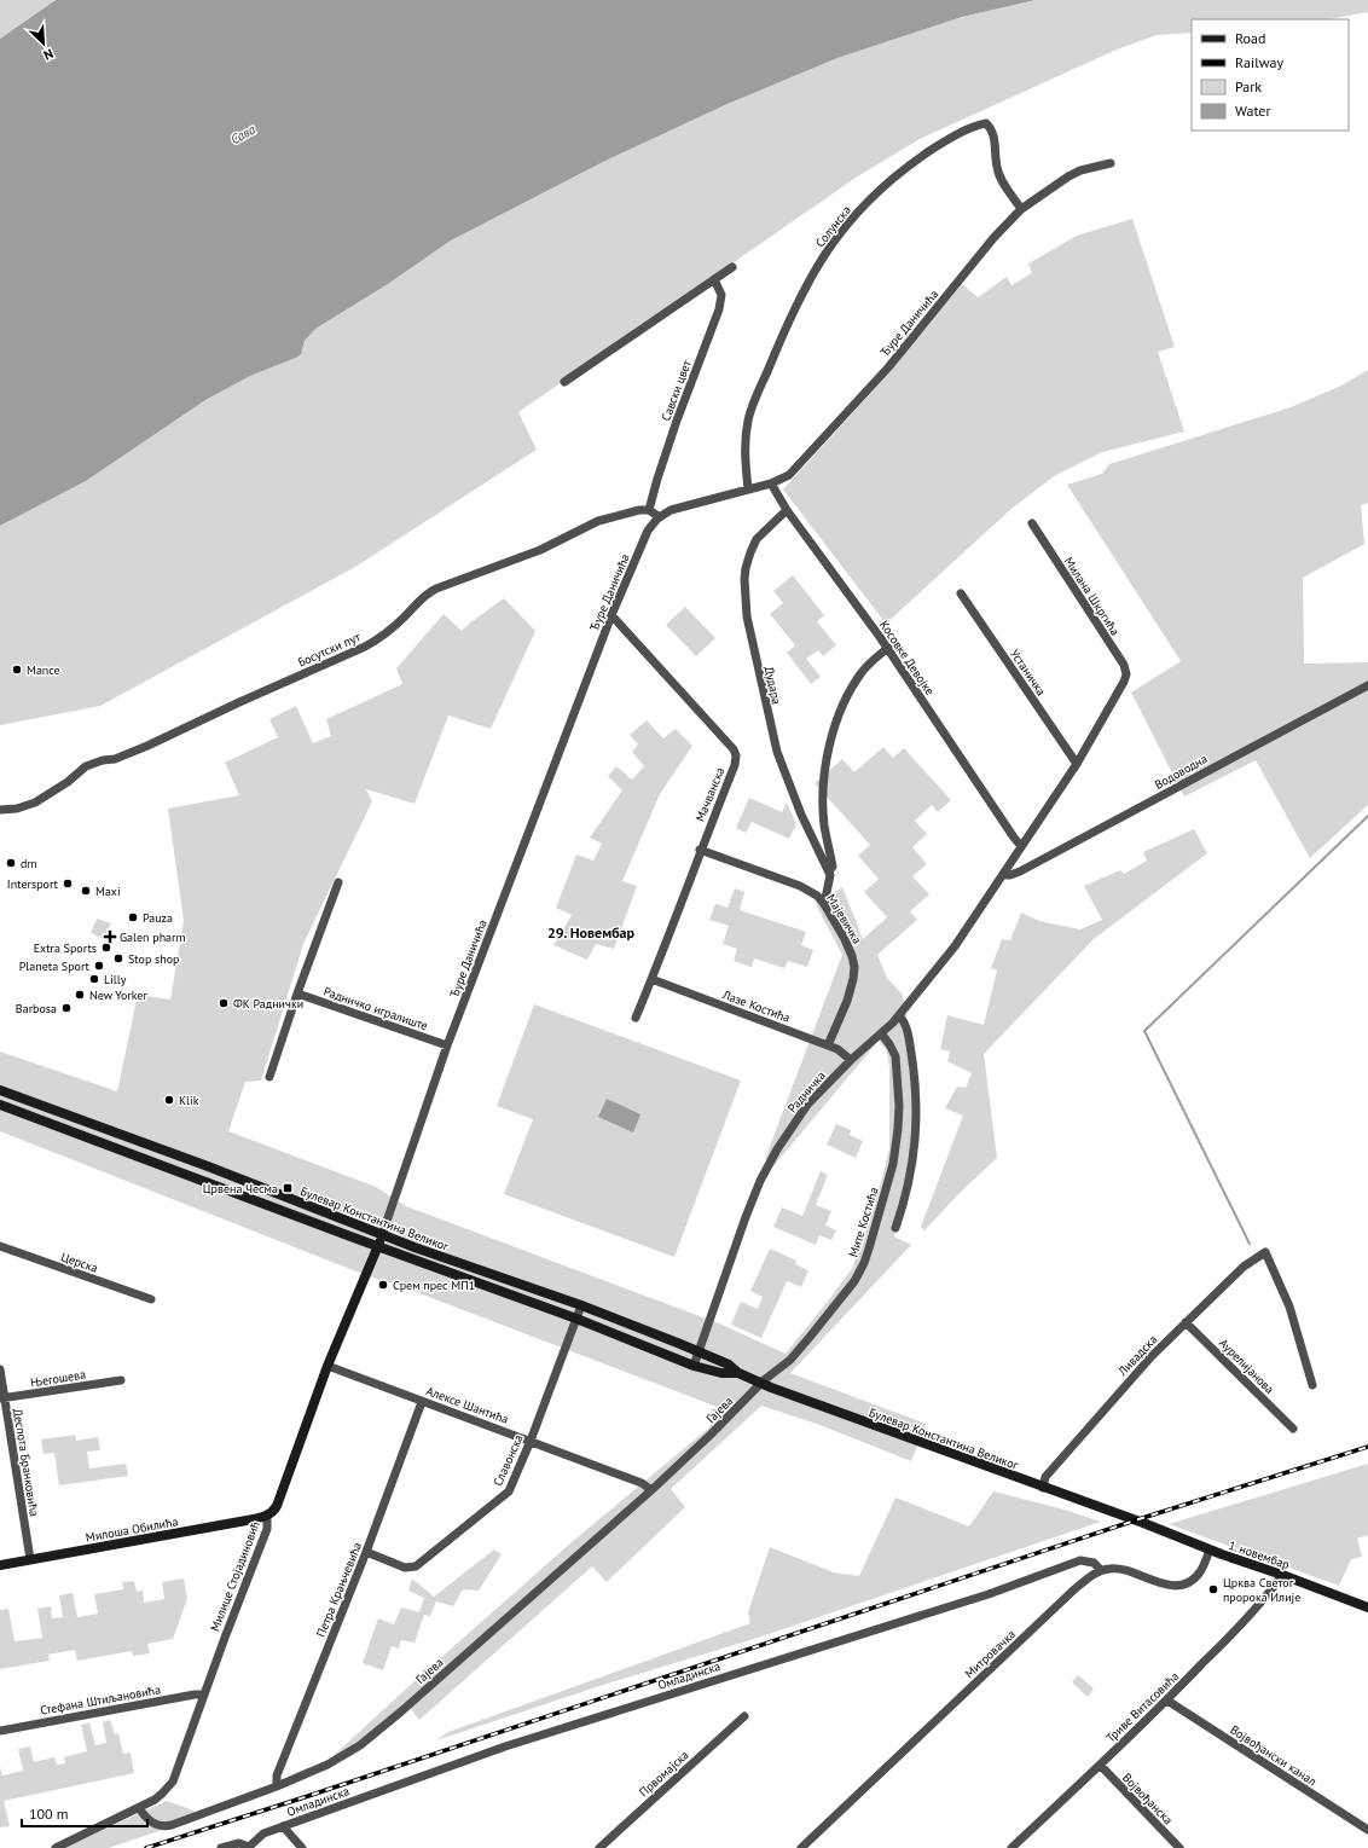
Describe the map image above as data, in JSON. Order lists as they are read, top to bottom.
{
  "streets": {
    "main road": [
      "Булевар Константина Великог",
      "Милоша Обилића",
      "1. новембар",
      "Милице Стојадиновић"
    ],
    "street": [
      "Солунска",
      "Ђуре Даничића",
      "Савски цвет",
      "Милана Шкргића",
      "Босутски пут",
      "Косовке Девојке",
      "Устаничка",
      "Дудара",
      "Водоводна",
      "Мачванска",
      "Мајевичка",
      "Лазе Костића",
      "Радничко игралиште",
      "Радничка",
      "Мите Костића",
      "Церска",
      "Ливадска",
      "Аурелијанова",
      "Његошева",
      "Алексе Шантића",
      "Гајева",
      "Славонска",
      "Деспота Бранковића",
      "Петра Крањчевића",
      "Митровачка",
      "Омладинска",
      "Стефана Штиљановића",
      "Триве Витасовића",
      "Војвођански канал",
      "Првомајска",
      "Војвођанска"
    ]
  },
  "crossings": [
    ["Солунска", "Ђуре Даничића"],
    ["Ђуре Даничића", "Косовке Девојке"],
    ["Ђуре Даничића", "Мачванска"],
    ["Ђуре Даничића", "Радничко игралиште"],
    ["Ђуре Даничића", "Булевар Константина Великог"],
    ["Ђуре Даничића", "Милице Стојадиновић"],
    ["Савски цвет", "Босутски пут"],
    ["Милана Шкргића", "Устаничка"],
    ["Косовке Девојке", "Дудара"],
    ["Водоводна", "Радничка"],
    ["Мачванска", "Мајевичка"],
    ["Мачванска", "Лазе Костића"],
    ["Мајевичка", "Лазе Костића"],
    ["Лазе Костића", "Радничка"],
    ["Радничка", "Булевар Константина Великог"],
    ["Радничка", "Мите Костића"],
    ["Булевар Константина Великог", "Мите Костића"],
    ["Булевар Константина Великог", "Ливадска"],
    ["Булевар Константина Великог", "Гајева"],
    ["Булевар Константина Великог", "Славонска"],
    ["Булевар Константина Великог", "1. новембар"],
    ["Булевар Константина Великог", "Милице Стојадиновић"],
    ["Мите Костића", "Гајева"],
    ["Ливадска", "Аурелијанова"],
    ["Његошева", "Деспота Бранковића"],
    ["Алексе Шантића", "Гајева"],
    ["Алексе Шантића", "Славонска"],
    ["Алексе Шантића", "Милице Стојадиновић"],
    ["Алексе Шантића", "Петра Крањчевића"],
    ["Гајева", "Милице Стојадиновић"],
    ["Гајева", "Петра Крањчевића"],
    ["Славонска", "Петра Крањчевића"],
    ["Деспота Бранковића", "Милоша Обилића"],
    ["Милоша Обилића", "Милице Стојадиновић"],
    ["1. новембар", "Триве Витасовића"],
    ["Милице Стојадиновић", "Стефана Штиљановића"],
    ["Митровачка", "Омладинска"],
    ["Триве Витасовића", "Војвођански канал"],
    ["Триве Витасовића", "Војвођанска"]
  ],
  "districts": ["29. Новембар"],
  "water": ["Сава"],
  "places": {
    "other": [
      "Mance",
      "dm",
      "Intersport",
      "Maxi",
      "Pauza",
      "Extra Sports",
      "Stop shop",
      "Planeta Sport",
      "Lilly",
      "New Yorker",
      "ФК Раднички",
      "Barbosa",
      "Klik",
      "Срем прес МП1",
      "Црква Светог пророка Илије"
    ],
    "health": ["Galen pharm"],
    "transit": ["Црвена Чесма"]
  },
  "legend": [
    "Road",
    "Railway",
    "Park",
    "Water"
  ],
  "scale_bar": "100 m",
  "north": "bottom right"
}
